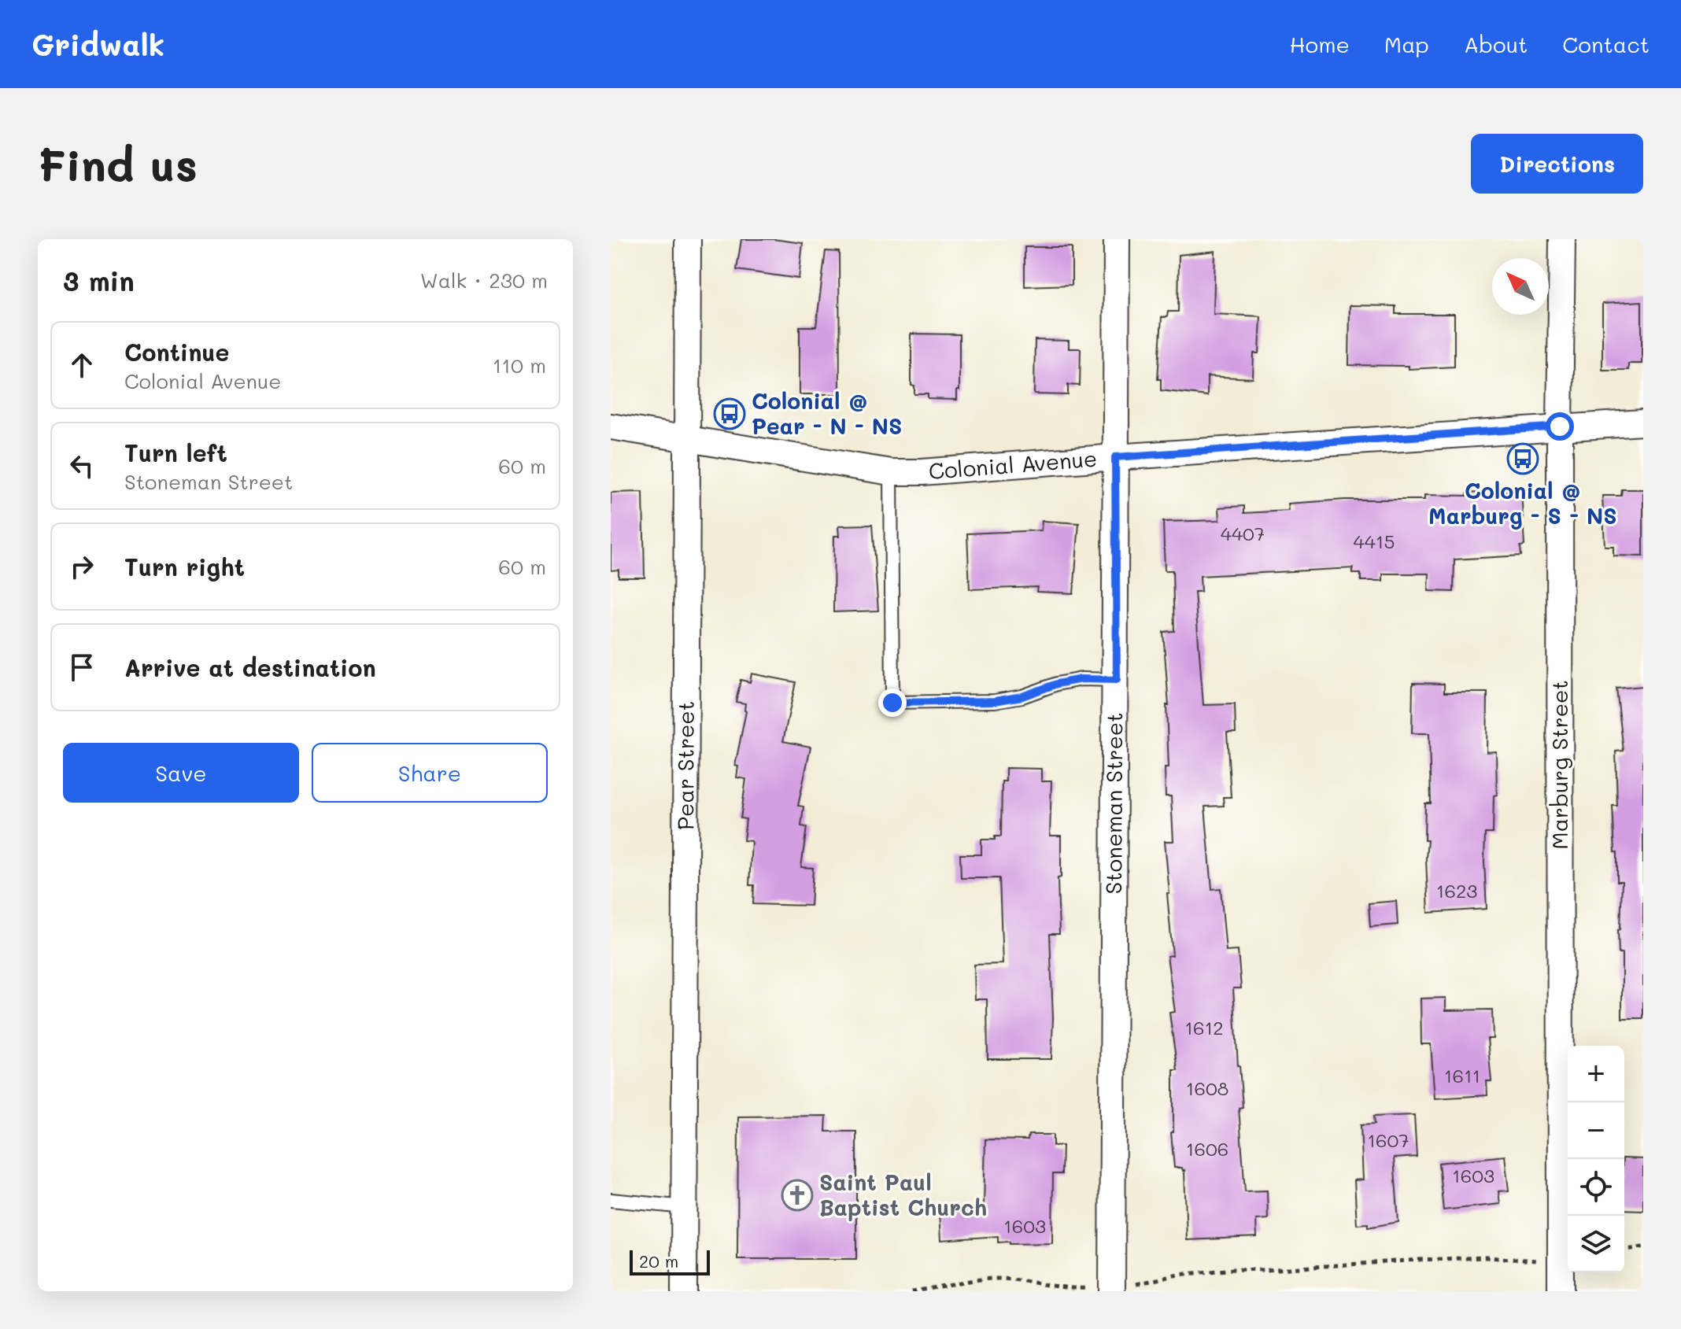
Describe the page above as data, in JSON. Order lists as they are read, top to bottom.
{
  "streets": {
    "street": [
      "Colonial Avenue",
      "Marburg Street",
      "Pear Street",
      "Stoneman Street"
    ]
  },
  "crossings": [
    ["Colonial Avenue", "Marburg Street"],
    ["Colonial Avenue", "Pear Street"],
    ["Colonial Avenue", "Stoneman Street"]
  ],
  "places": {
    "bus stop": ["Colonial @ Pear - N - NS", "Colonial @ Marburg - S - NS"],
    "church": ["Saint Paul Baptist Church"]
  },
  "house_numbers": [
    "4407",
    "4415",
    "1623",
    "1612",
    "1611",
    "1608",
    "1607",
    "1606",
    "1603",
    "1603"
  ],
  "scale_bar": "20 m",
  "north": "top left",
  "page": {
    "header": "Gridwalk",
    "nav": [
      "Home",
      "Map",
      "About",
      "Contact"
    ],
    "buttons": [
      "Directions",
      ["Save", "Share"]
    ],
    "title": "Find us",
    "heading": ["3 min", "Walk · 230 m"],
    "list": [
      ["Continue", "Colonial Avenue", "110 m"],
      ["Turn left", "Stoneman Street", "60 m"],
      ["Turn right", "60 m"],
      "Arrive at destination"
    ],
    "map_buttons": ["+", "−"],
    "scale": "20 m"
  }
}
